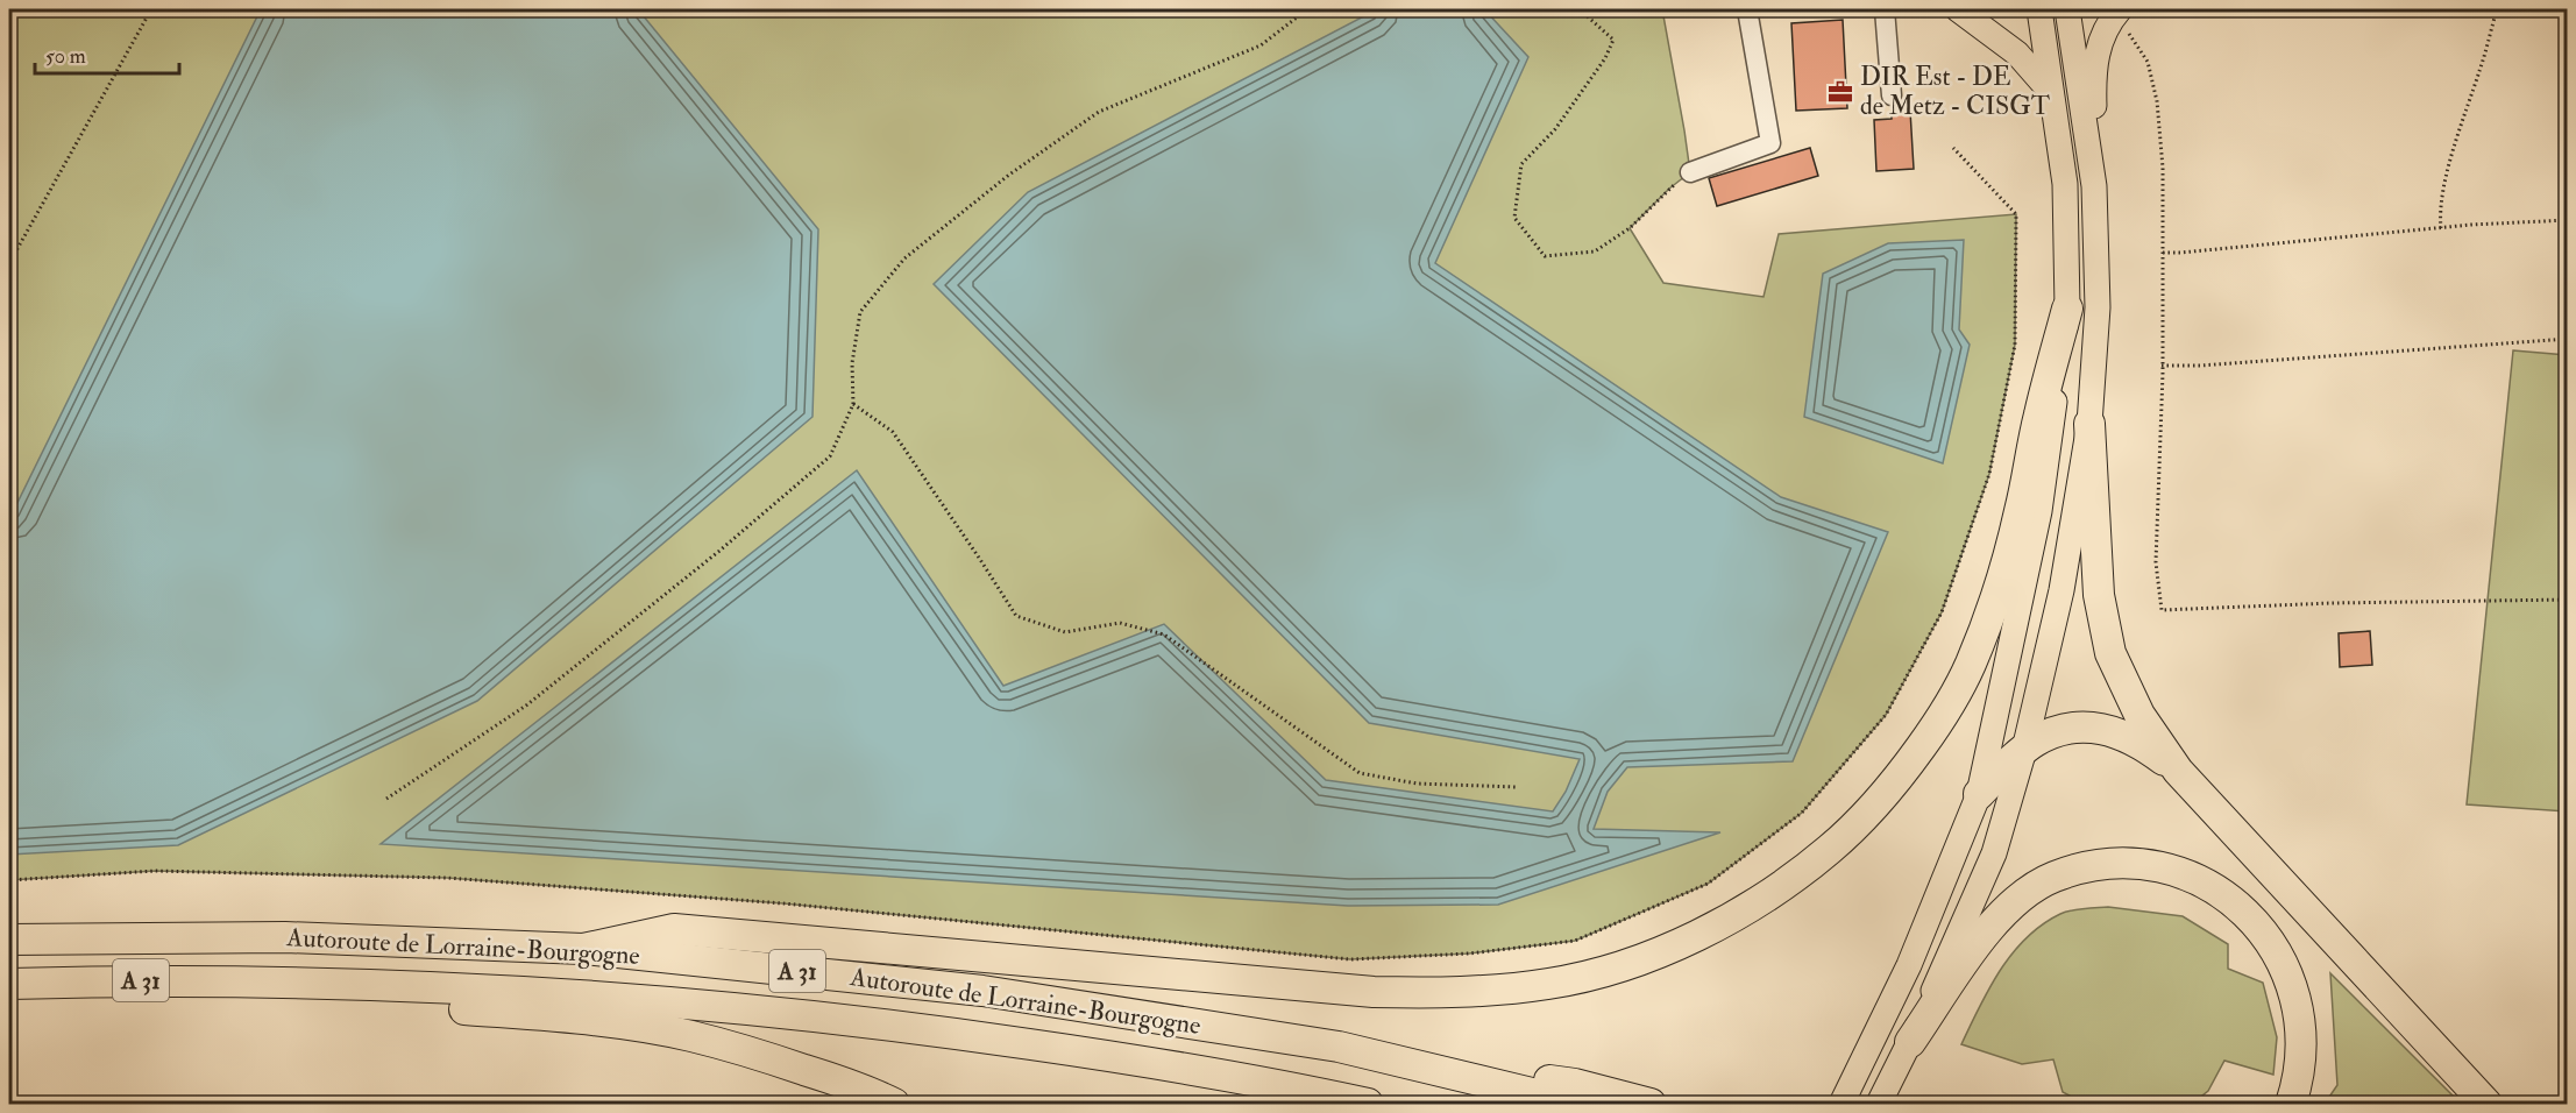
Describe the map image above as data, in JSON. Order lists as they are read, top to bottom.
{
  "streets": {
    "highway": ["Autoroute de Lorraine-Bourgogne", "A 31"]
  },
  "places": {
    "office": ["DIR Est - DE de Metz - CISGT"]
  },
  "scale_bar": "50 m"
}
